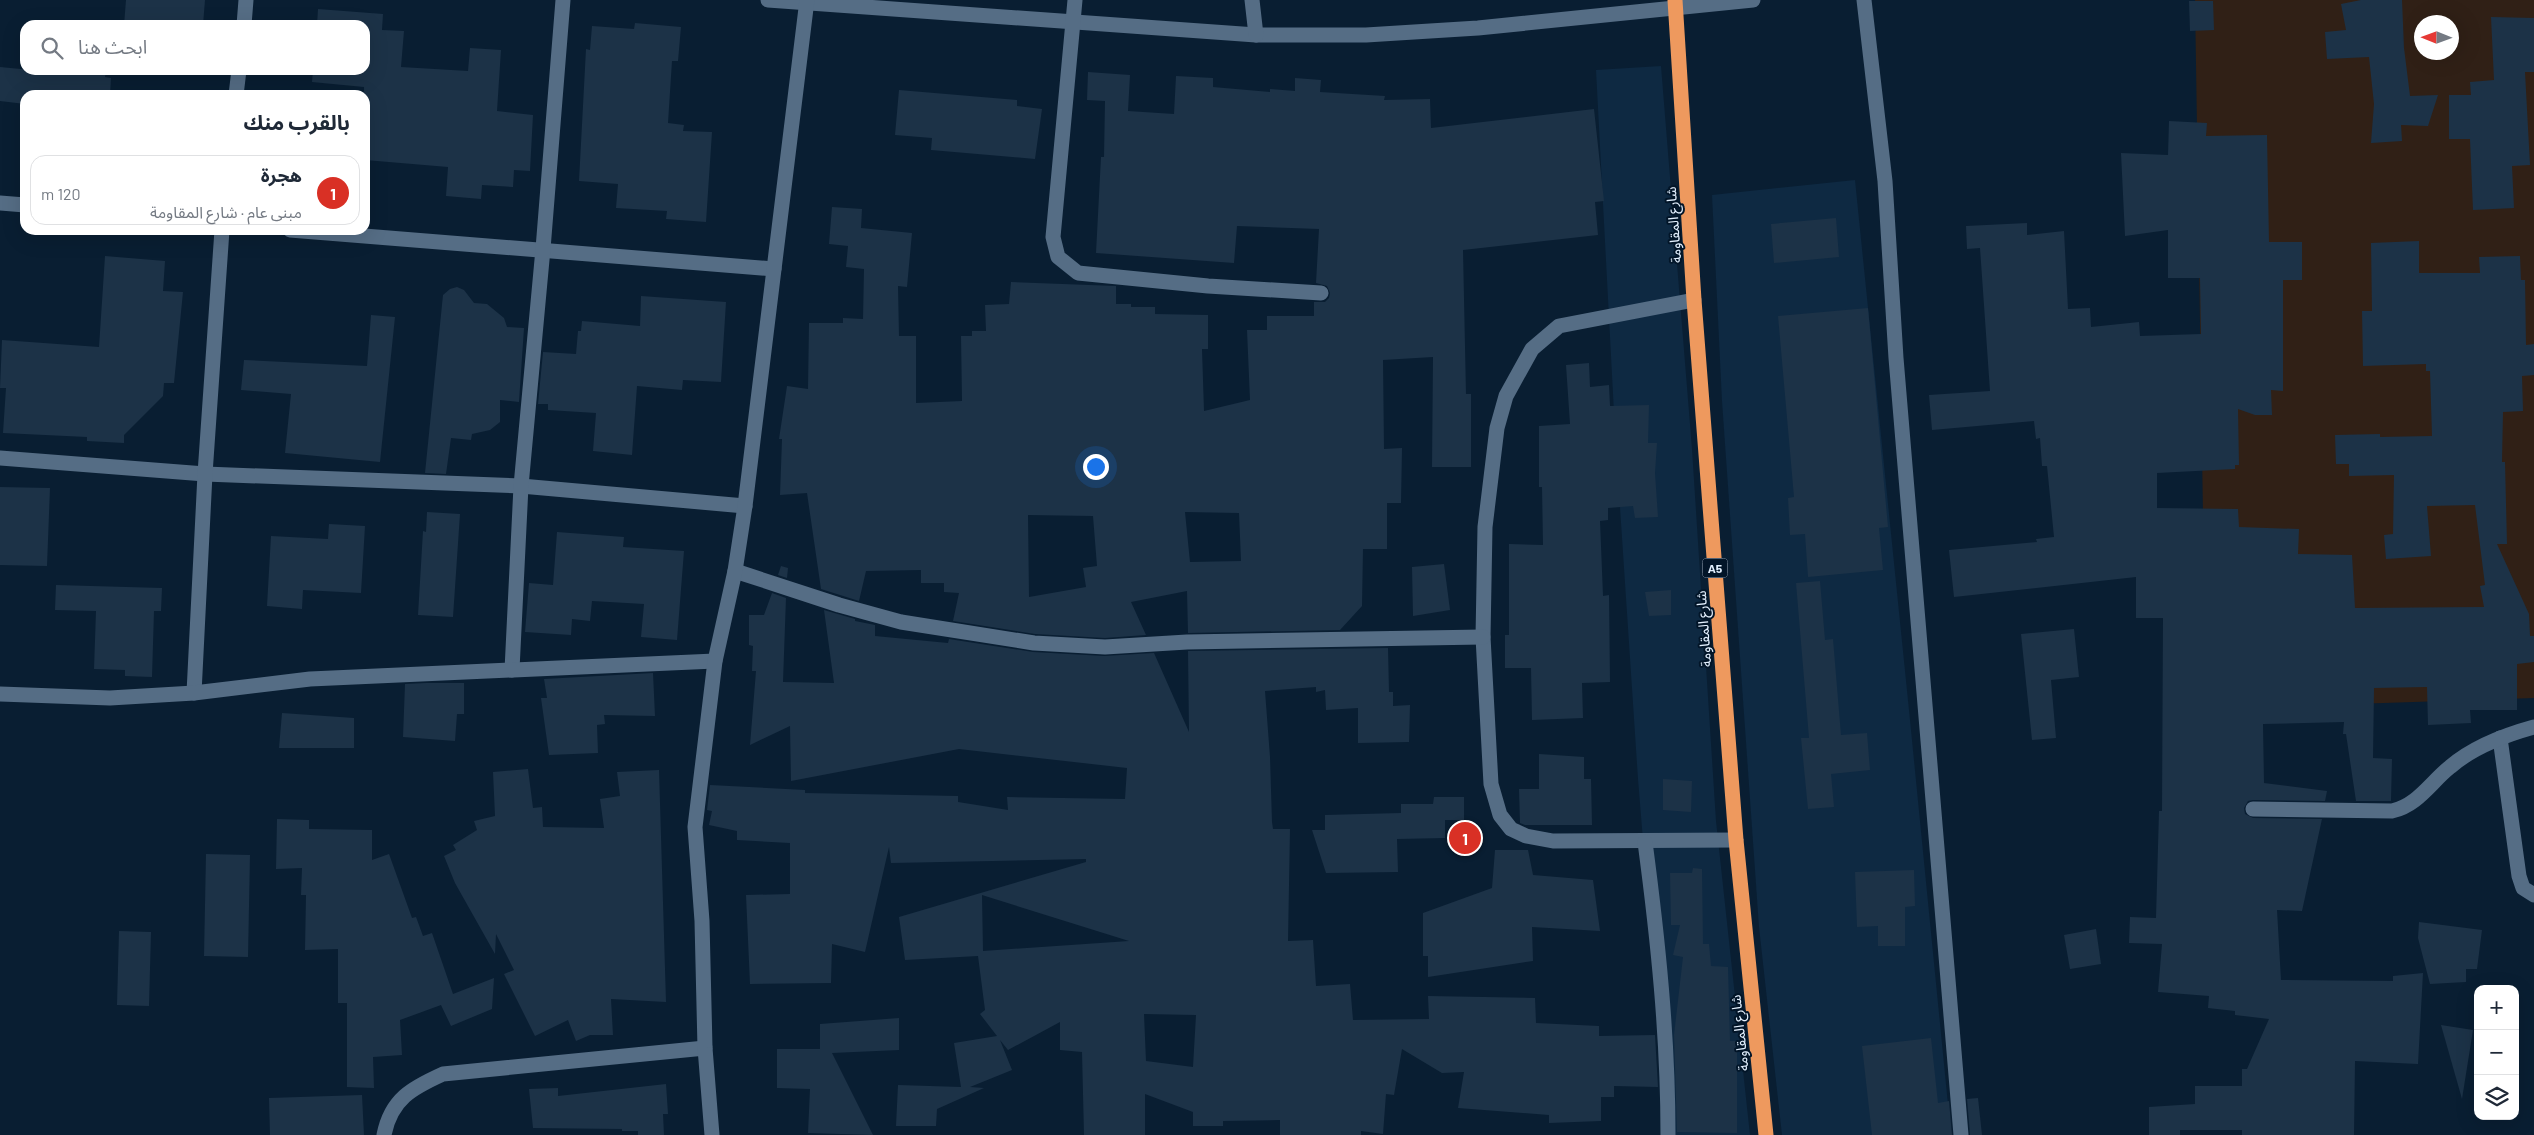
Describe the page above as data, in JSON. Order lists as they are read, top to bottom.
{
  "streets": {
    "highway": ["شارع المقاومة", "A5"]
  },
  "north": "left",
  "page": {
    "search": "ابحث هنا",
    "heading": "بالقرب منك",
    "list": [
      {
        "mark": "1",
        "name": "هجرة",
        "note": "مبنى عام · شارع المقاومة",
        "value": "120 m"
      }
    ],
    "pins": "1",
    "map_buttons": ["+", "−"]
  }
}
